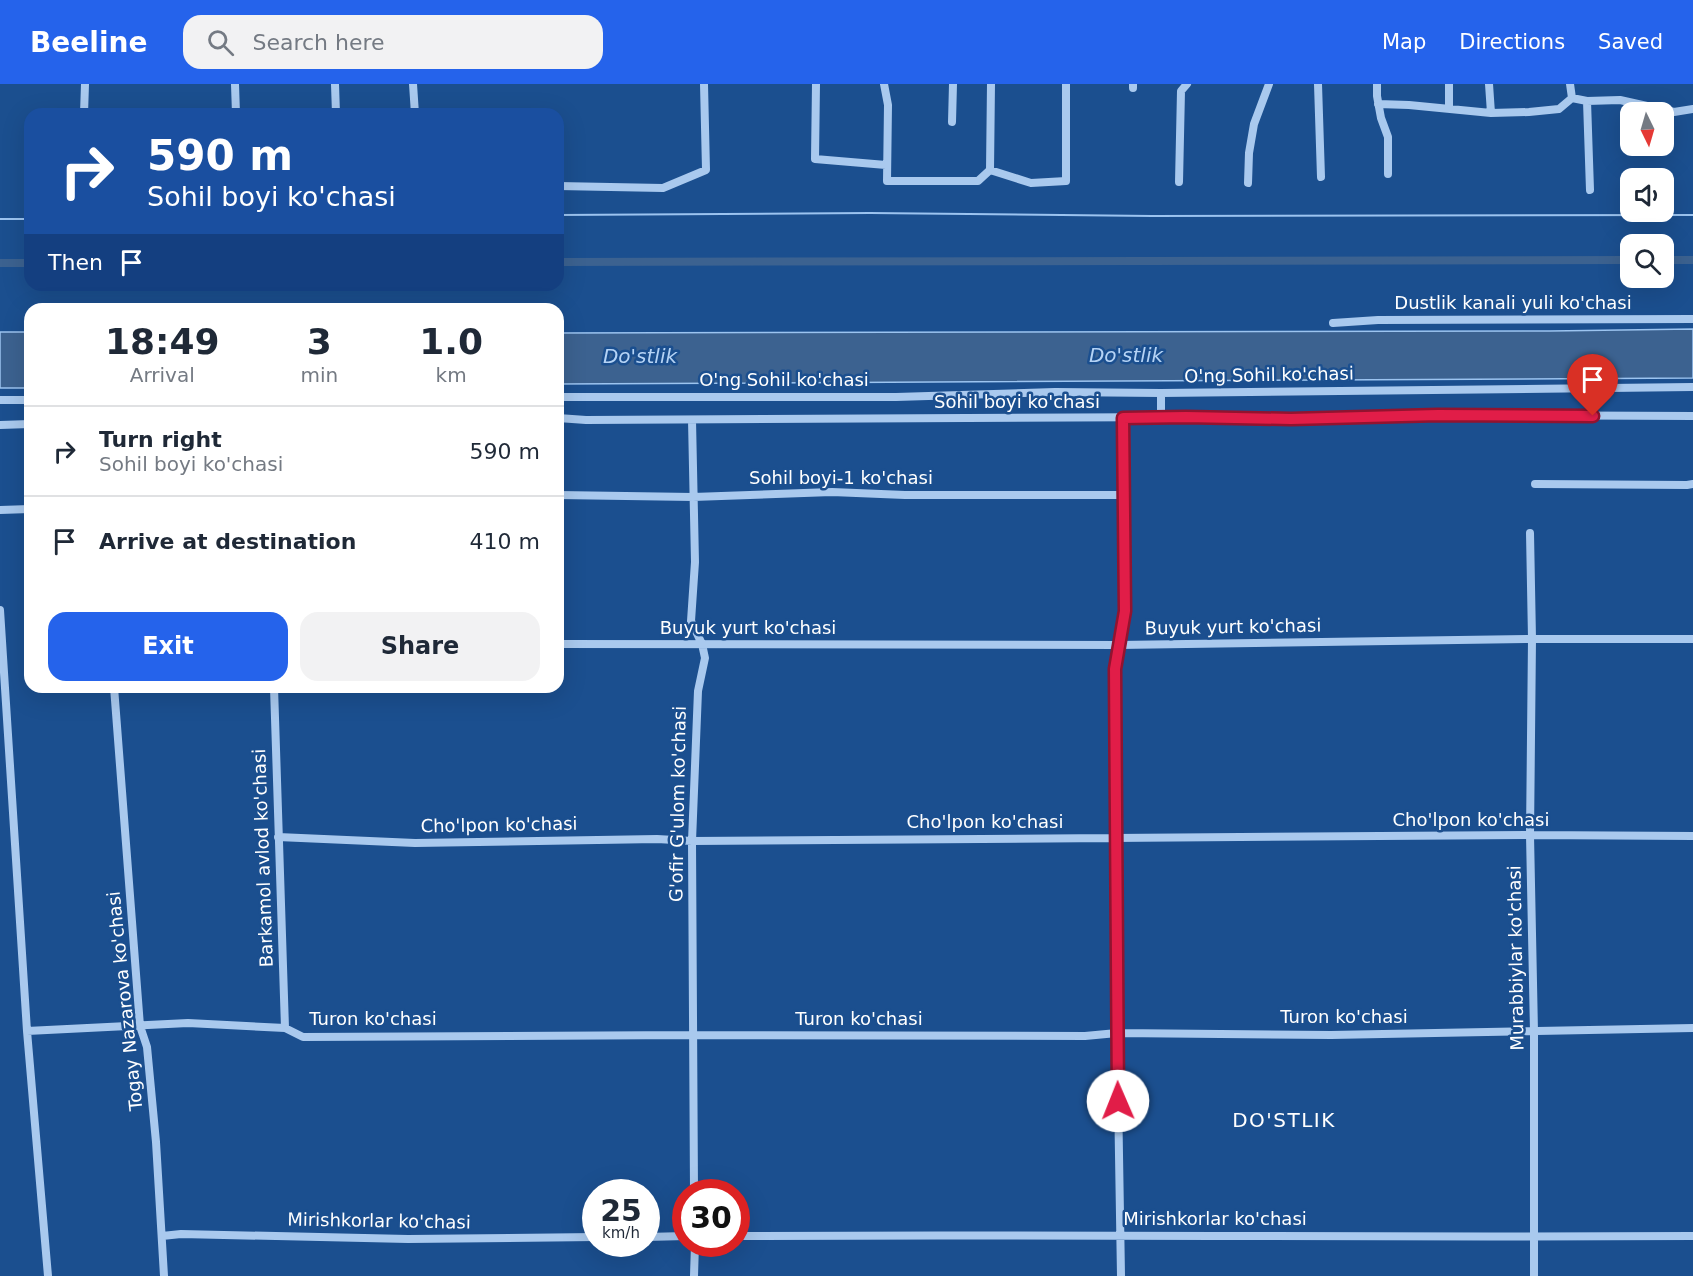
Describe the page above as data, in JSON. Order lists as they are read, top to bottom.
{
  "streets": {
    "street": [
      "Dustlik kanali yuli ko'chasi",
      "O'ng Sohil ko'chasi",
      "Sohil boyi ko'chasi",
      "Sohil boyi-1 ko'chasi",
      "Buyuk yurt ko'chasi",
      "G'ofir G'ulom ko'chasi",
      "Cho'lpon ko'chasi",
      "Barkamol avlod ko'chasi",
      "Murabbiylar ko'chasi",
      "Togay Nazarova ko'chasi",
      "Turon ko'chasi",
      "Mirishkorlar ko'chasi"
    ]
  },
  "crossings": [
    ["Sohil boyi ko'chasi", "G'ofir G'ulom ko'chasi"],
    ["Sohil boyi-1 ko'chasi", "G'ofir G'ulom ko'chasi"],
    ["Buyuk yurt ko'chasi", "G'ofir G'ulom ko'chasi"],
    ["Buyuk yurt ko'chasi", "Murabbiylar ko'chasi"],
    ["G'ofir G'ulom ko'chasi", "Cho'lpon ko'chasi"],
    ["G'ofir G'ulom ko'chasi", "Turon ko'chasi"],
    ["Cho'lpon ko'chasi", "Barkamol avlod ko'chasi"],
    ["Cho'lpon ko'chasi", "Murabbiylar ko'chasi"],
    ["Barkamol avlod ko'chasi", "Turon ko'chasi"],
    ["Murabbiylar ko'chasi", "Turon ko'chasi"],
    ["Murabbiylar ko'chasi", "Mirishkorlar ko'chasi"],
    ["Togay Nazarova ko'chasi", "Turon ko'chasi"],
    ["Togay Nazarova ko'chasi", "Mirishkorlar ko'chasi"]
  ],
  "districts": ["DO'STLIK"],
  "water": ["Do'stlik"],
  "north": "bottom",
  "page": {
    "header": "Beeline",
    "search": "Search here",
    "nav": ["Map", "Directions", "Saved"],
    "turn": ["590 m", "Sohil boyi ko'chasi"],
    "then": "Then",
    "eta": [
      "18:49",
      "Arrival",
      "3",
      "min",
      "1.0",
      "km"
    ],
    "list": [
      {
        "name": "Turn right",
        "note": "Sohil boyi ko'chasi",
        "value": "590 m"
      },
      {
        "name": "Arrive at destination",
        "value": "410 m"
      }
    ],
    "buttons": ["Exit", "Share"],
    "speed": "25 km/h",
    "limit": "30"
  }
}
